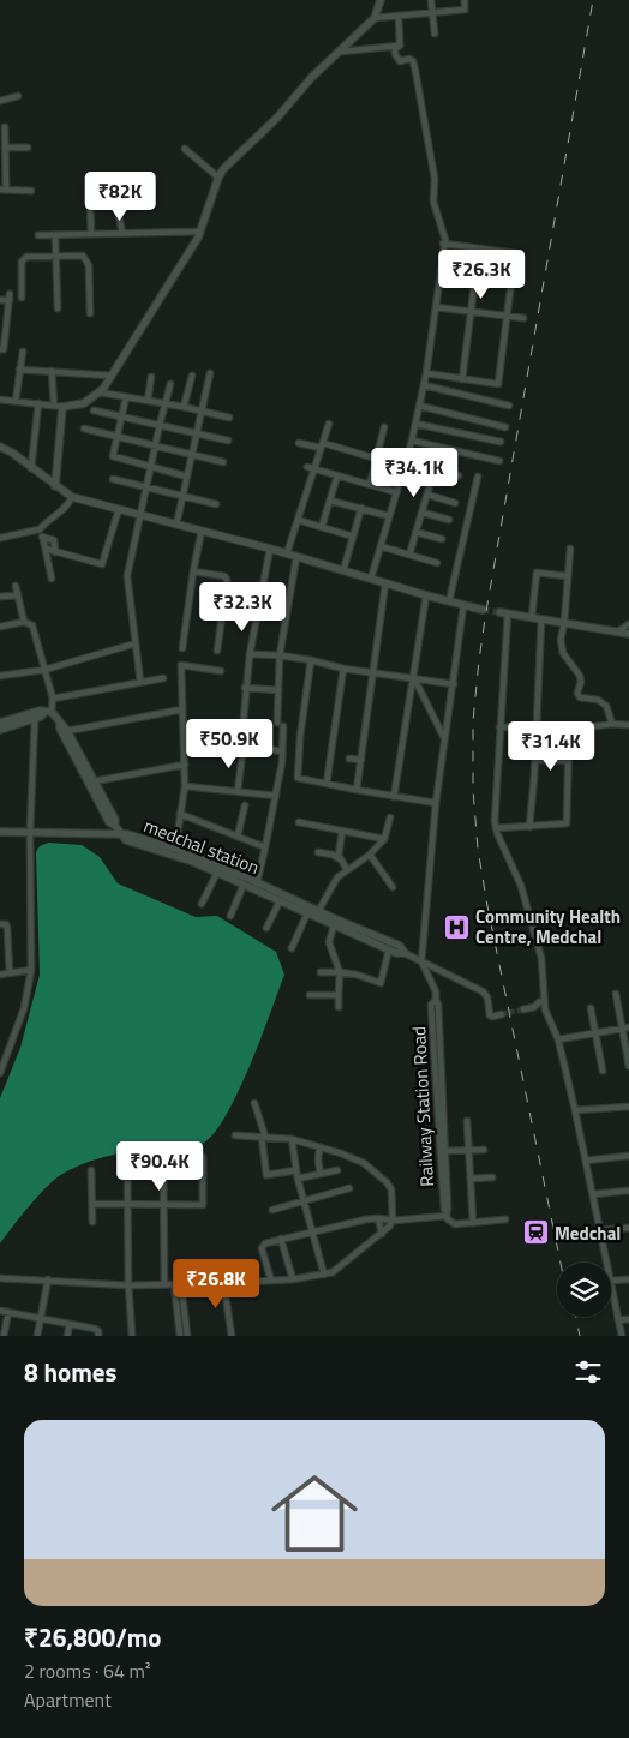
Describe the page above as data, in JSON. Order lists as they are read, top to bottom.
{
  "streets": {
    "street": ["medchal station", "Railway Station Road"]
  },
  "places": {
    "hospital": ["Community Health Centre, Medchal"],
    "station": ["Medchal"]
  },
  "page": {
    "price": [
      "₹82K",
      "₹26.3K",
      "₹34.1K",
      "₹32.3K",
      "₹50.9K",
      "₹31.4K",
      "₹90.4K",
      "₹26.8K"
    ],
    "heading": "8 homes",
    "list": [
      {
        "name": "₹26,800/mo",
        "note": "2 rooms · 64 m² · Apartment"
      }
    ]
  }
}
